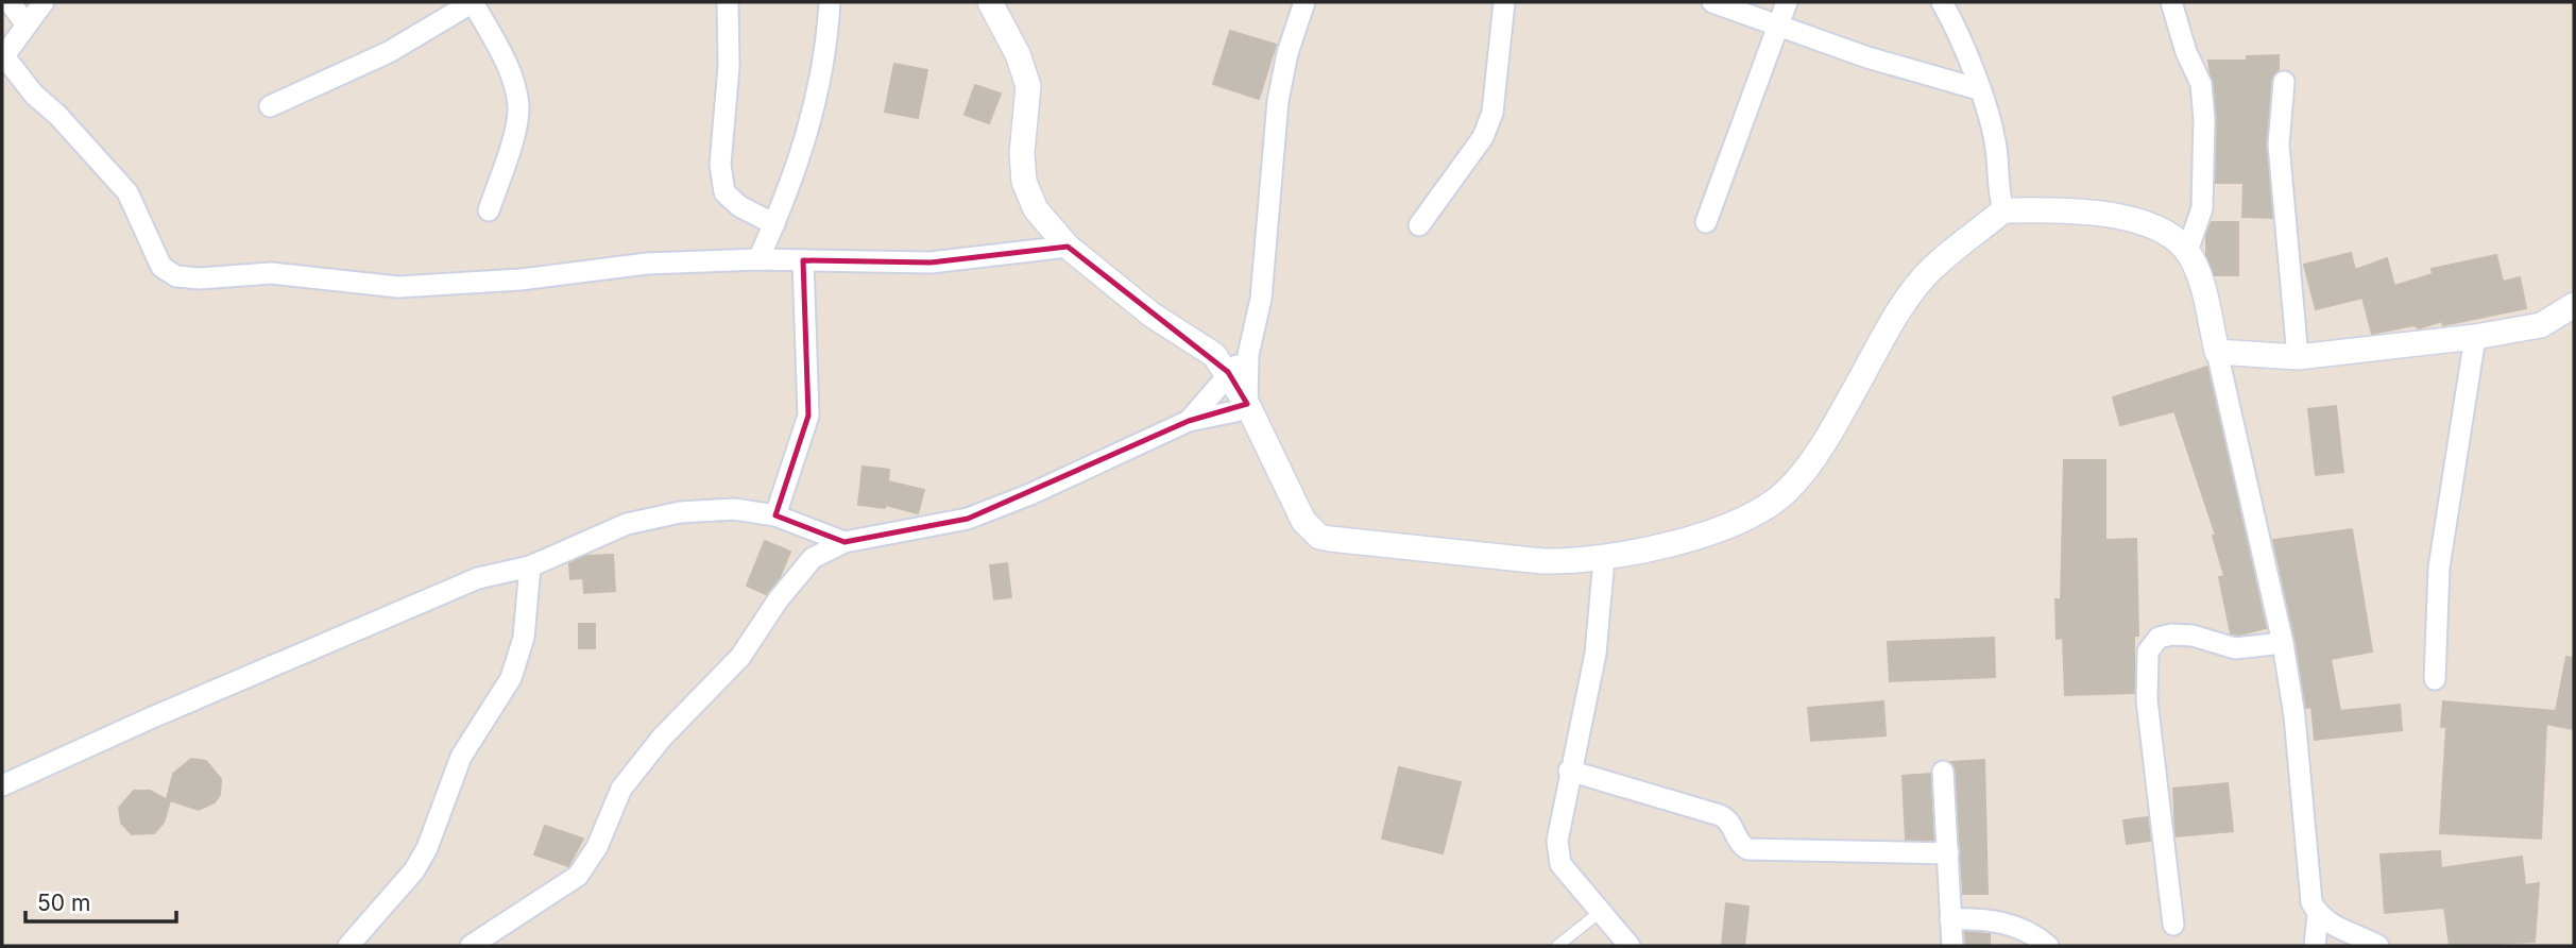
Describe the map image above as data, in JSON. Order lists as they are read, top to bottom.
{
  "scale_bar": "50 m"
}
